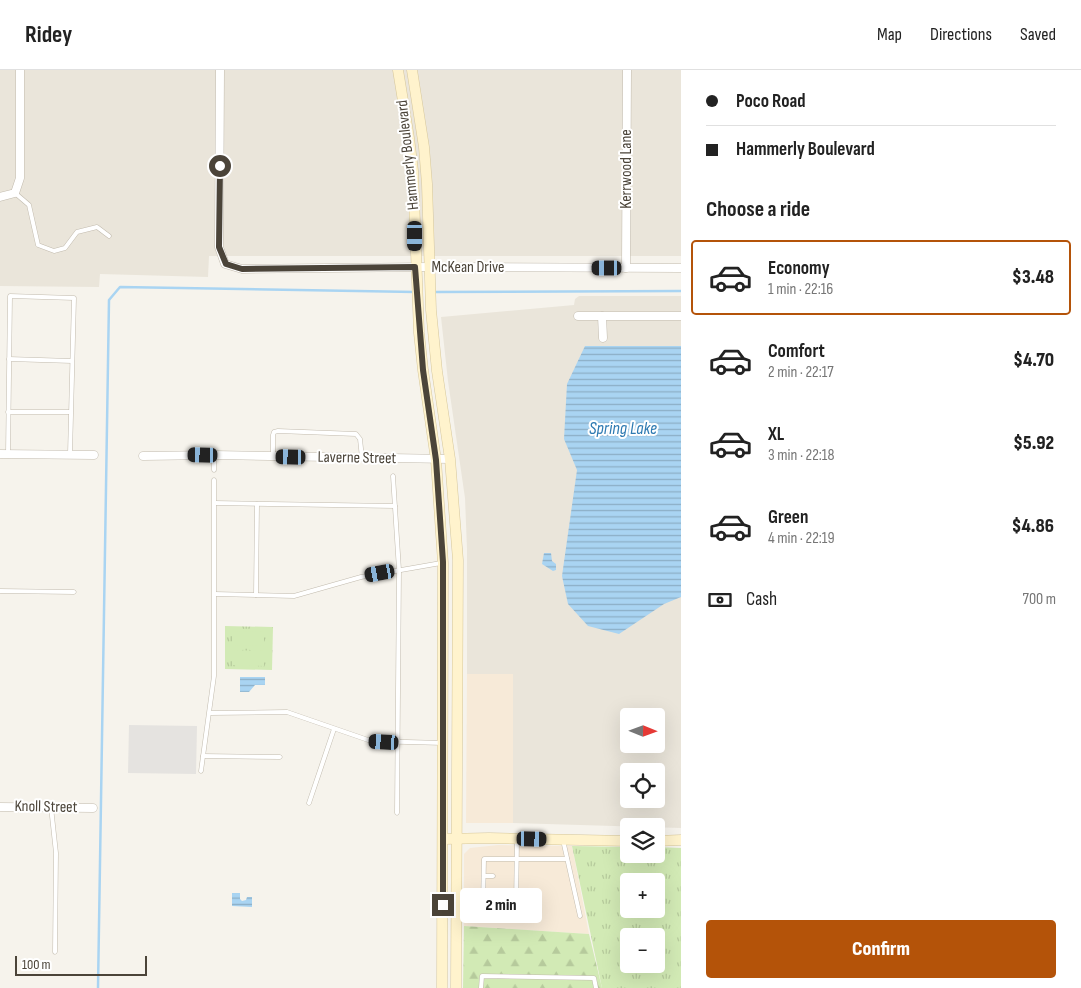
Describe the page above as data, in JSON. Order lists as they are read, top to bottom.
{
  "streets": {
    "main road": ["Hammerly Boulevard"],
    "street": [
      "Kerrwood Lane",
      "McKean Drive",
      "Laverne Street",
      "Knoll Street"
    ]
  },
  "crossings": [
    ["Hammerly Boulevard", "McKean Drive"],
    ["Hammerly Boulevard", "Laverne Street"],
    ["Kerrwood Lane", "McKean Drive"]
  ],
  "water": ["Spring Lake"],
  "scale_bar": "100 m",
  "north": "right",
  "page": {
    "header": "Ridey",
    "nav": ["Map", "Directions", "Saved"],
    "banner": ["Poco Road", "Hammerly Boulevard"],
    "heading": "Choose a ride",
    "list": [
      {
        "name": "Economy",
        "note": "1 min · 22:16",
        "value": "$3.48"
      },
      {
        "name": "Comfort",
        "note": "2 min · 22:17",
        "value": "$4.70"
      },
      {
        "name": "XL",
        "note": "3 min · 22:18",
        "value": "$5.92"
      },
      {
        "name": "Green",
        "note": "4 min · 22:19",
        "value": "$4.86"
      }
    ],
    "pay": ["Cash", "700 m"],
    "map_buttons": ["+", "−"],
    "bubble": "2 min",
    "buttons": "Confirm",
    "scale": "100 m"
  }
}
